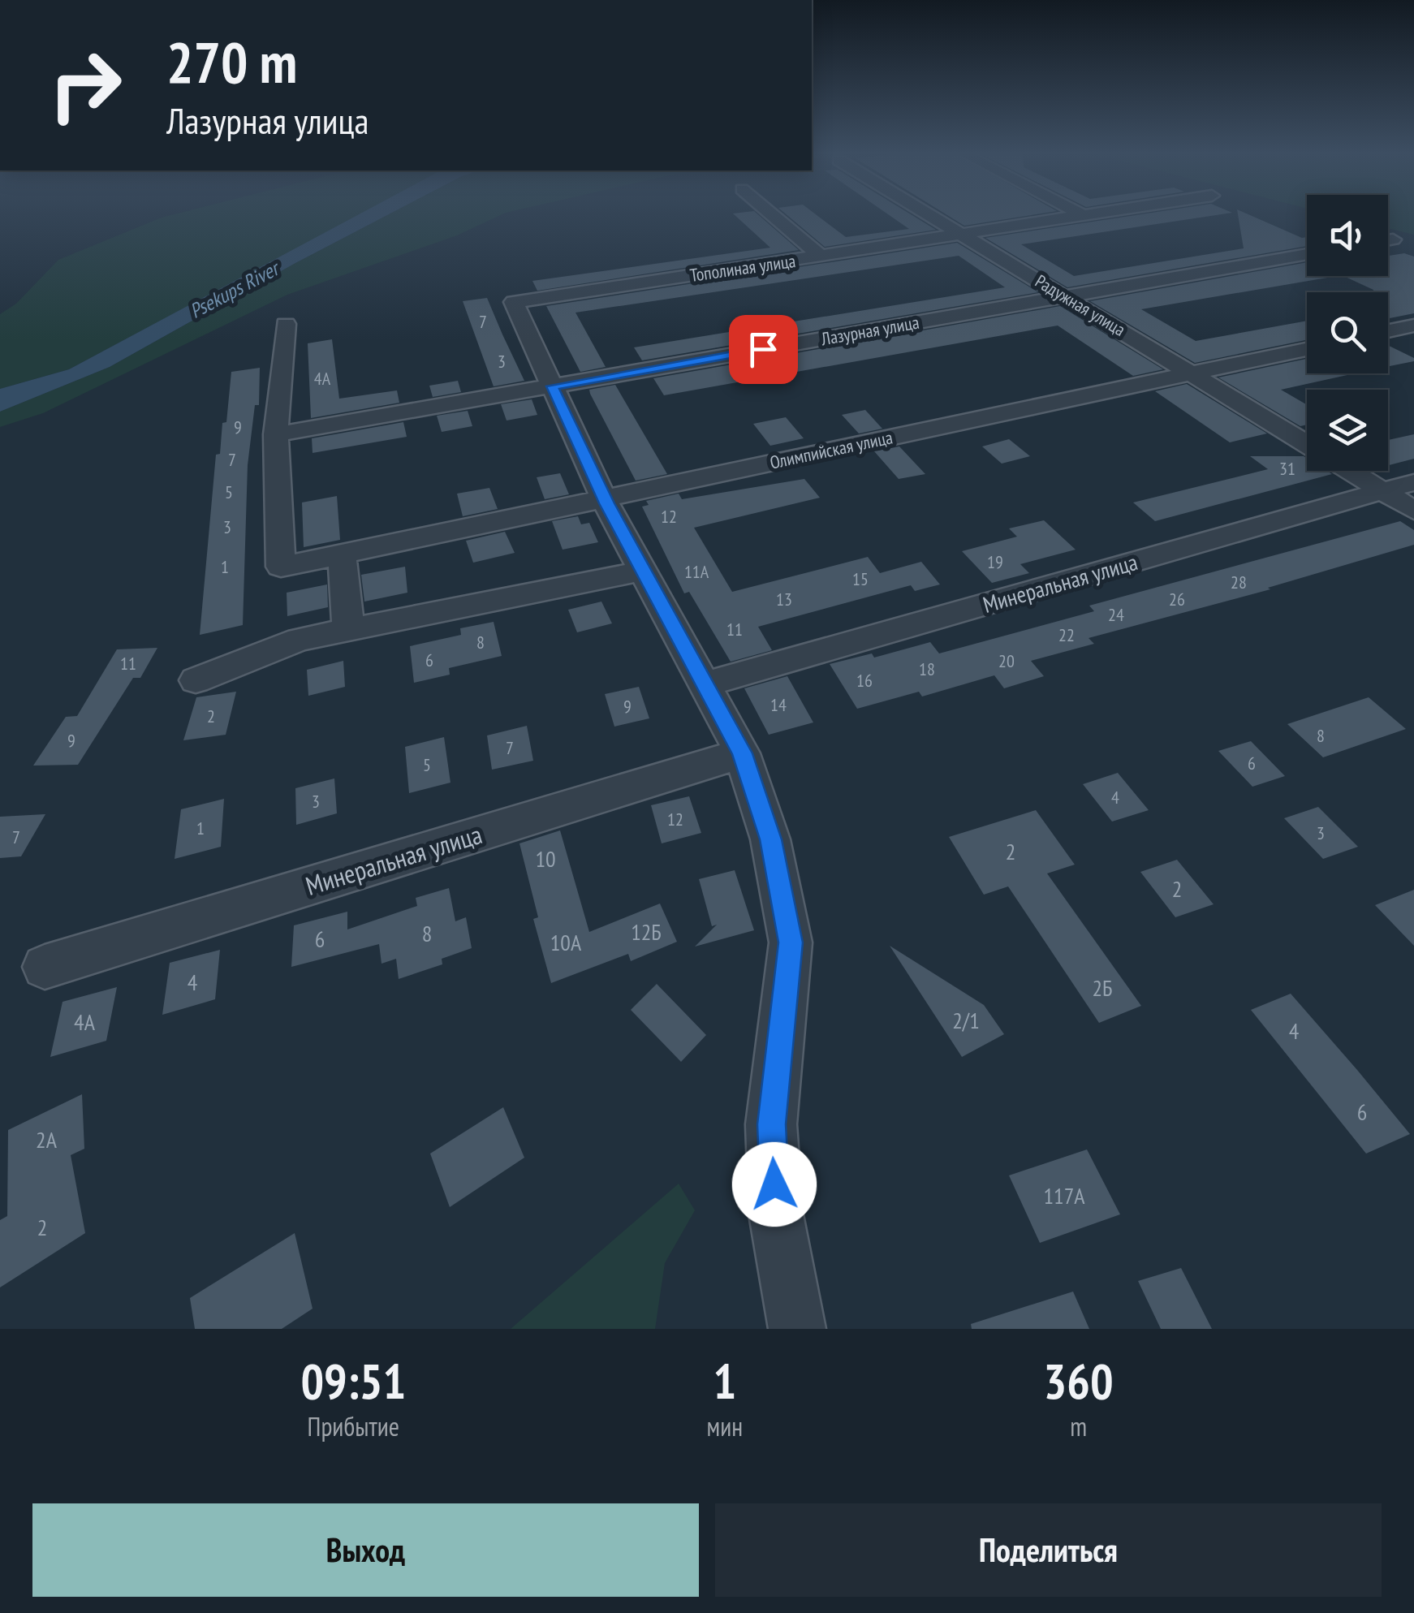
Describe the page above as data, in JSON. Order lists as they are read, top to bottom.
{
  "streets": {
    "street": [
      "Тополиная улица",
      "Радужная улица",
      "Лазурная улица",
      "Олимпийская улица",
      "Минеральная улица"
    ]
  },
  "crossings": [
    ["Тополиная улица", "Радужная улица"],
    ["Тополиная улица", "Лазурная улица"],
    ["Радужная улица", "Лазурная улица"],
    ["Радужная улица", "Олимпийская улица"],
    ["Лазурная улица", "Олимпийская улица"]
  ],
  "water": ["Psekups River"],
  "house_numbers": [
    "7",
    "3",
    "4А",
    "9",
    "7",
    "31",
    "5",
    "12",
    "3",
    "19",
    "1",
    "11А",
    "15",
    "28",
    "13",
    "26",
    "24",
    "11",
    "22",
    "8",
    "6",
    "20",
    "11",
    "18",
    "16",
    "14",
    "9",
    "2",
    "8",
    "9",
    "7",
    "6",
    "5",
    "4",
    "3",
    "12",
    "1",
    "3",
    "7",
    "2",
    "10",
    "2",
    "12Б",
    "8",
    "6",
    "10А",
    "4",
    "2Б",
    "2/1",
    "4А",
    "4",
    "6",
    "2А",
    "117А",
    "2"
  ],
  "page": {
    "turn": ["270 m", "Лазурная улица"],
    "eta": [
      "09:51",
      "Прибытие",
      "1",
      "мин",
      "360",
      "m"
    ],
    "buttons": ["Выход", "Поделиться"]
  }
}
